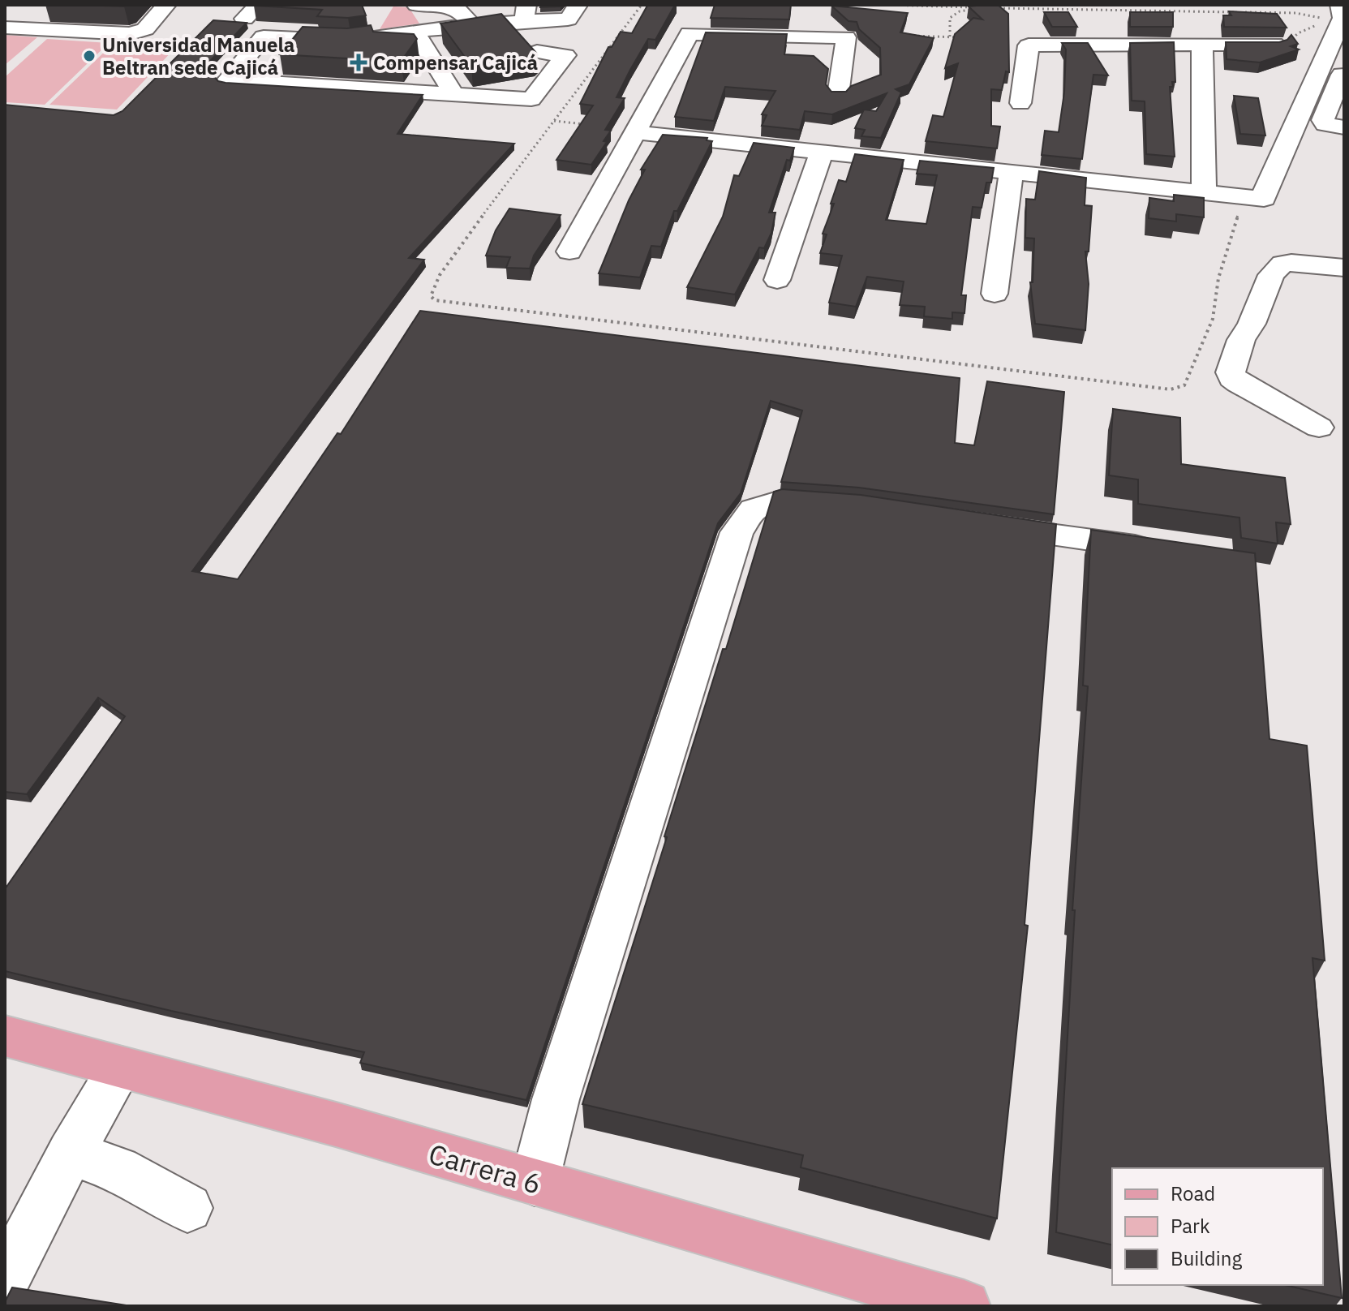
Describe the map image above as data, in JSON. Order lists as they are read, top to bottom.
{
  "streets": {
    "main road": ["Carrera 6"]
  },
  "places": {
    "other": ["Universidad Manuela Beltran sede Cajicá"],
    "health": ["Compensar Cajicá"]
  },
  "legend": ["Road", "Park", "Building"]
}
